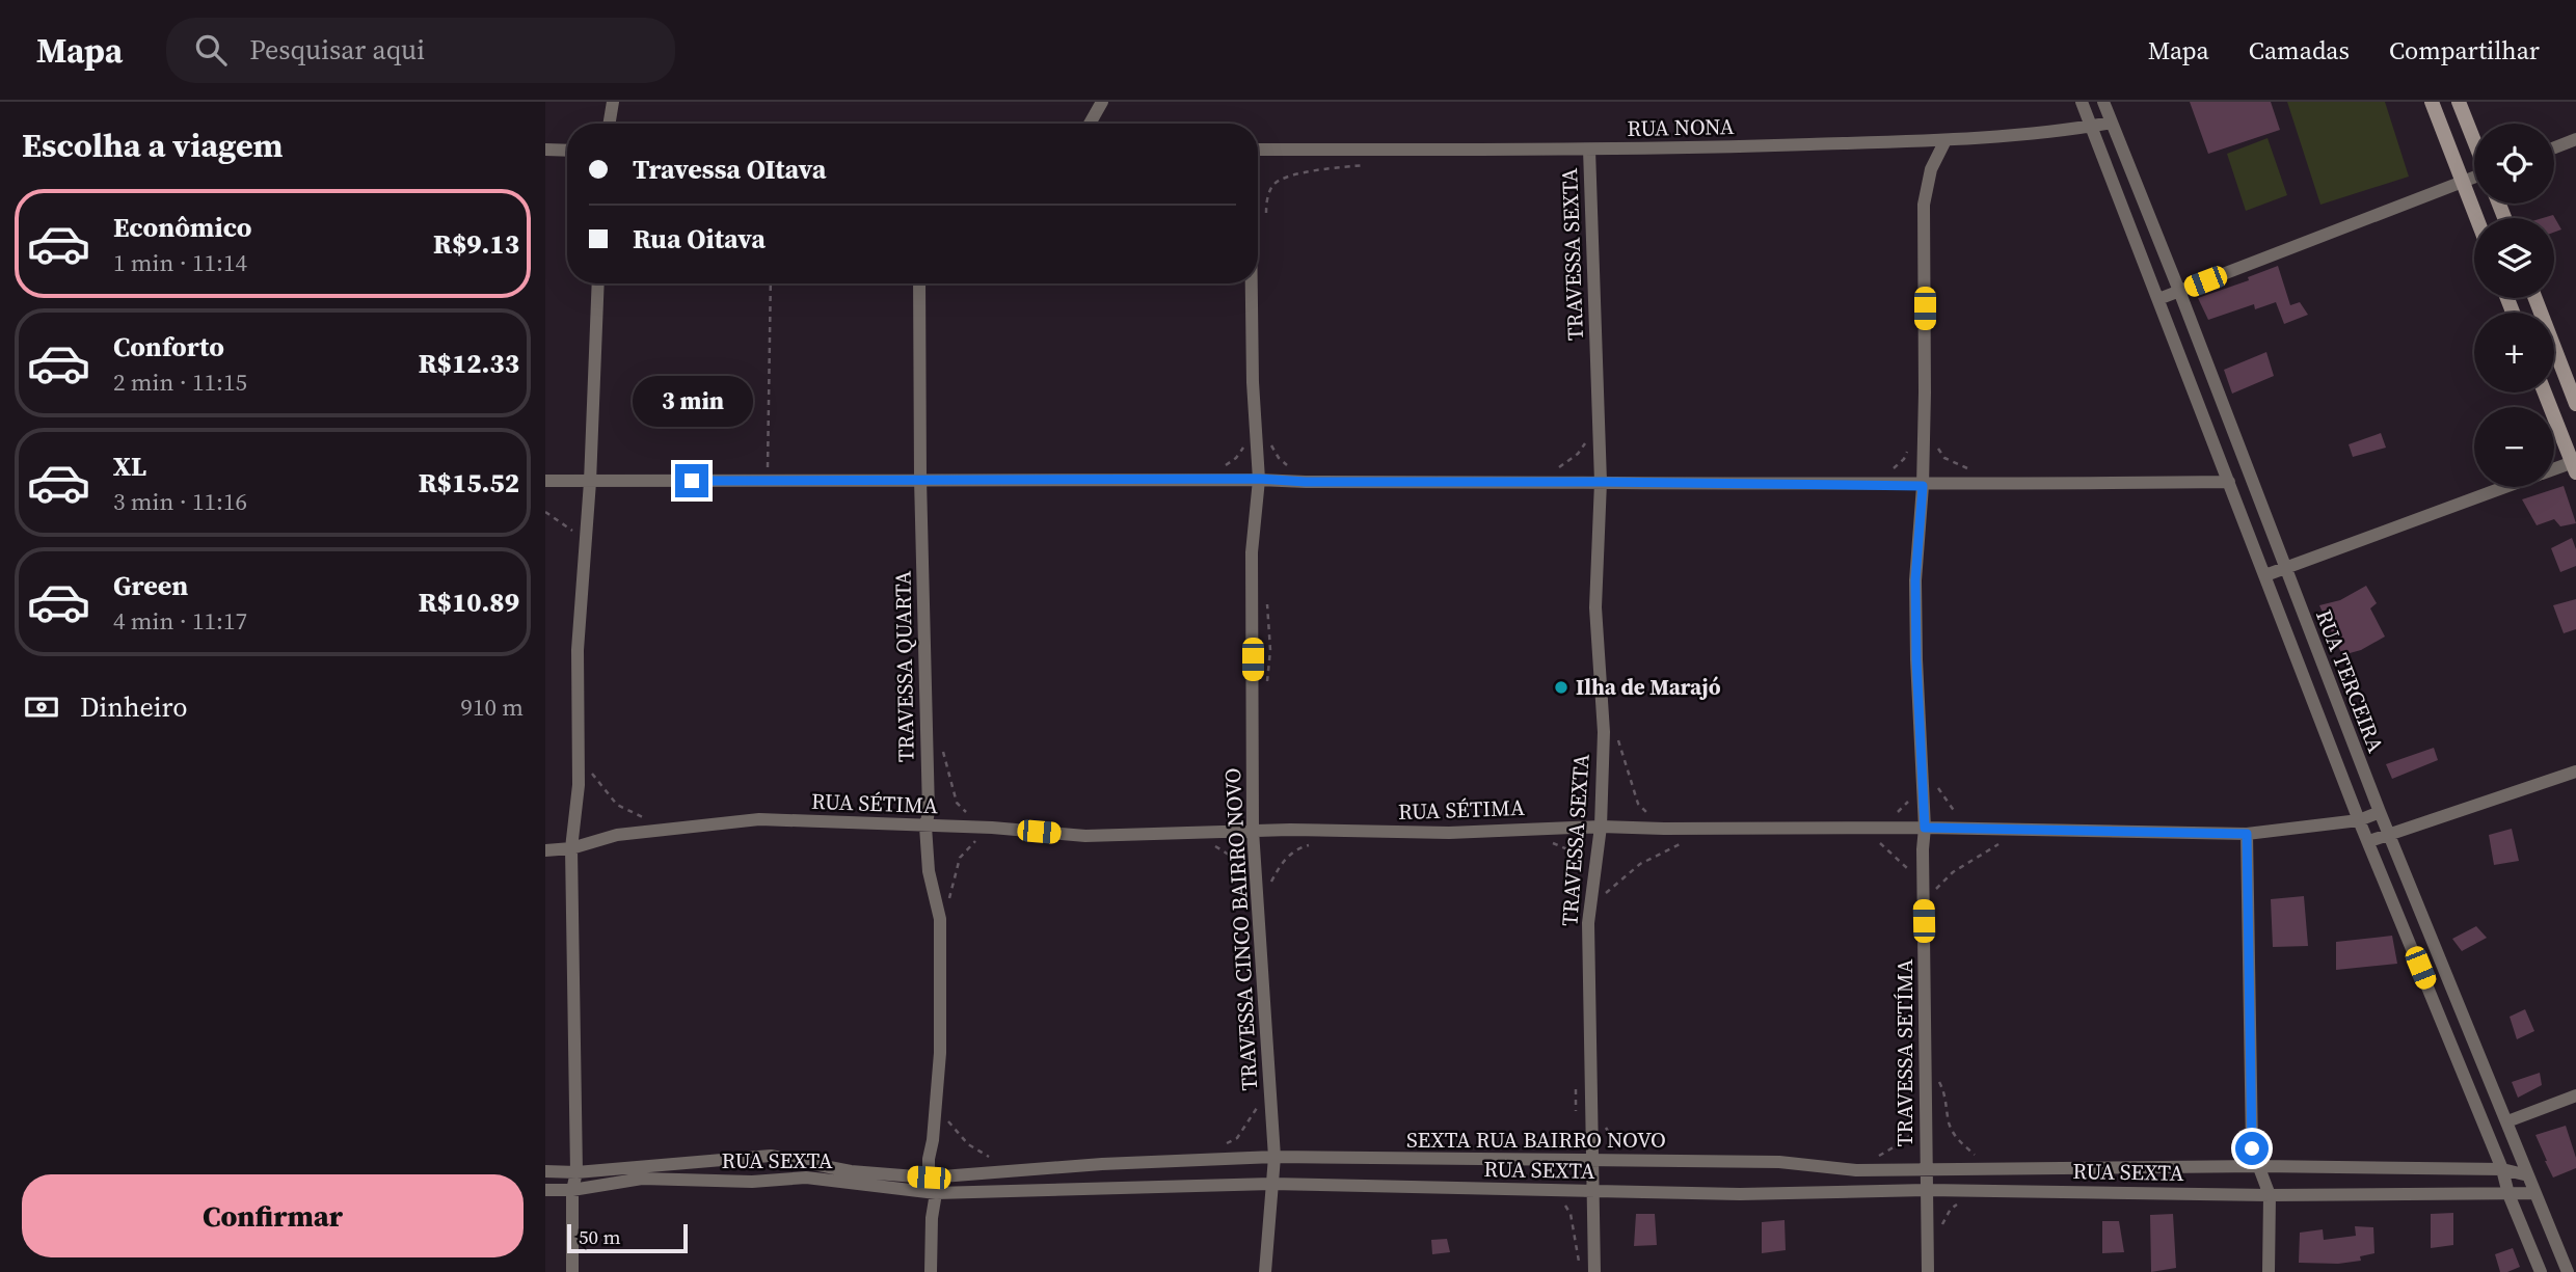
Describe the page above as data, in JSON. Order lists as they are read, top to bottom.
{
  "streets": {
    "street": [
      "RUA NONA",
      "TRAVESSA SEXTA",
      "TRAVESSA QUARTA",
      "RUA TERCEIRA",
      "RUA SÉTIMA",
      "TRAVESSA CINCO BAIRRO NOVO",
      "TRAVESSA SETÍMA",
      "SEXTA RUA BAIRRO NOVO",
      "RUA SEXTA"
    ]
  },
  "crossings": [
    ["RUA NONA", "TRAVESSA SEXTA"],
    ["RUA NONA", "RUA TERCEIRA"],
    ["RUA NONA", "TRAVESSA SETÍMA"],
    ["TRAVESSA SEXTA", "RUA SÉTIMA"],
    ["TRAVESSA SEXTA", "SEXTA RUA BAIRRO NOVO"],
    ["TRAVESSA SEXTA", "RUA SEXTA"],
    ["TRAVESSA QUARTA", "RUA SÉTIMA"],
    ["TRAVESSA QUARTA", "SEXTA RUA BAIRRO NOVO"],
    ["RUA TERCEIRA", "RUA SÉTIMA"],
    ["RUA TERCEIRA", "SEXTA RUA BAIRRO NOVO"],
    ["RUA TERCEIRA", "RUA SEXTA"],
    ["RUA SÉTIMA", "TRAVESSA CINCO BAIRRO NOVO"],
    ["RUA SÉTIMA", "TRAVESSA SETÍMA"],
    ["TRAVESSA CINCO BAIRRO NOVO", "SEXTA RUA BAIRRO NOVO"],
    ["TRAVESSA CINCO BAIRRO NOVO", "RUA SEXTA"],
    ["TRAVESSA SETÍMA", "SEXTA RUA BAIRRO NOVO"],
    ["TRAVESSA SETÍMA", "RUA SEXTA"]
  ],
  "places": ["Ilha de Marajó"],
  "scale_bar": "50 m",
  "page": {
    "header": "Mapa",
    "search": "Pesquisar aqui",
    "nav": ["Mapa", "Camadas", "Compartilhar"],
    "heading": "Escolha a viagem",
    "map_buttons": ["+", "−"],
    "banner": ["Travessa OItava", "Rua Oitava"],
    "list": [
      {
        "name": "Econômico",
        "note": "1 min · 11:14",
        "value": "R$9.13"
      },
      {
        "name": "Conforto",
        "note": "2 min · 11:15",
        "value": "R$12.33"
      },
      {
        "name": "XL",
        "note": "3 min · 11:16",
        "value": "R$15.52"
      },
      {
        "name": "Green",
        "note": "4 min · 11:17",
        "value": "R$10.89"
      }
    ],
    "bubble": "3 min",
    "pay": ["Dinheiro", "910 m"],
    "buttons": "Confirmar",
    "scale": "50 m"
  }
}
